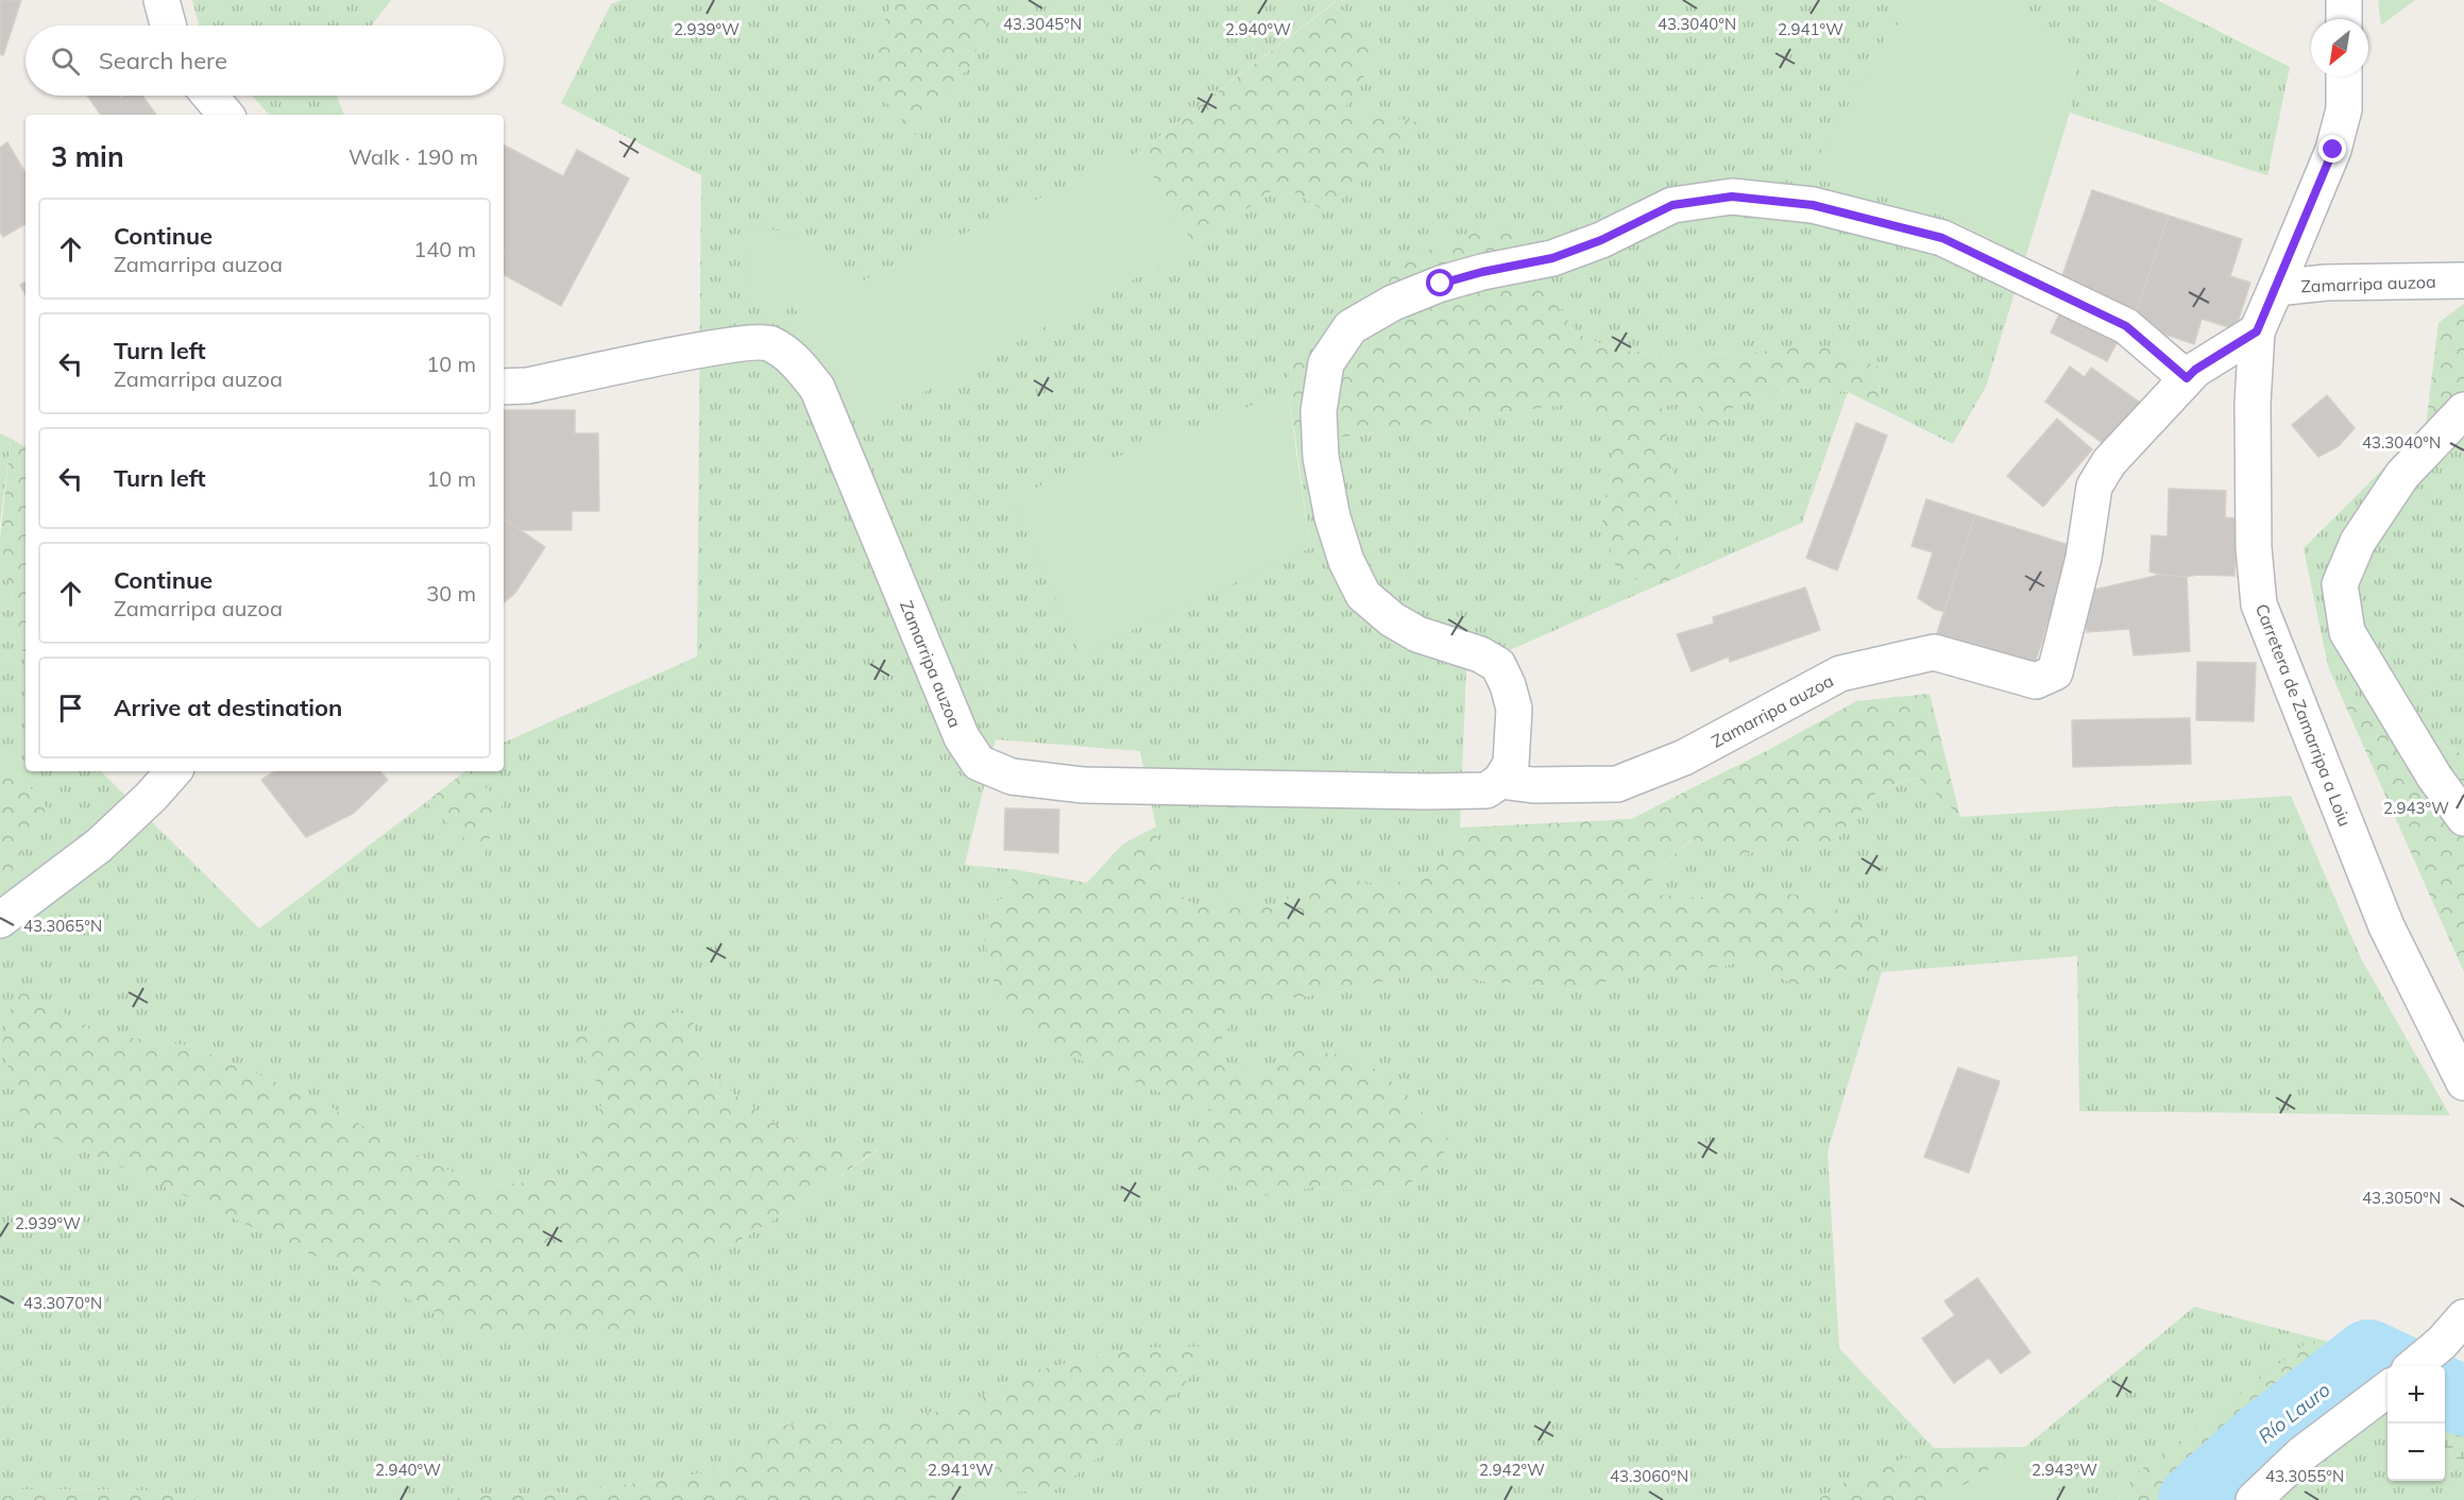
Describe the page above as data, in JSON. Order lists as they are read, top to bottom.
{
  "streets": {
    "street": ["Zamarripa auzoa", "Carretera de Zamarripa a Loiu"]
  },
  "crossings": [
    ["Zamarripa auzoa", "Carretera de Zamarripa a Loiu"]
  ],
  "water": ["Río Lauro"],
  "north": "bottom left",
  "page": {
    "search": "Search here",
    "heading": ["3 min", "Walk · 190 m"],
    "list": [
      ["Continue", "Zamarripa auzoa", "140 m"],
      ["Turn left", "Zamarripa auzoa", "10 m"],
      ["Turn left", "10 m"],
      ["Continue", "Zamarripa auzoa", "30 m"],
      "Arrive at destination"
    ],
    "map_buttons": ["+", "−"]
  },
  "coordinates": [
    "43.3045°N",
    "43.3040°N",
    "2.939°W",
    "2.940°W",
    "2.941°W",
    "2.943°W",
    "43.3065°N",
    "43.3050°N",
    "43.3070°N",
    "2.942°W",
    "43.3060°N",
    "43.3055°N"
  ]
}
